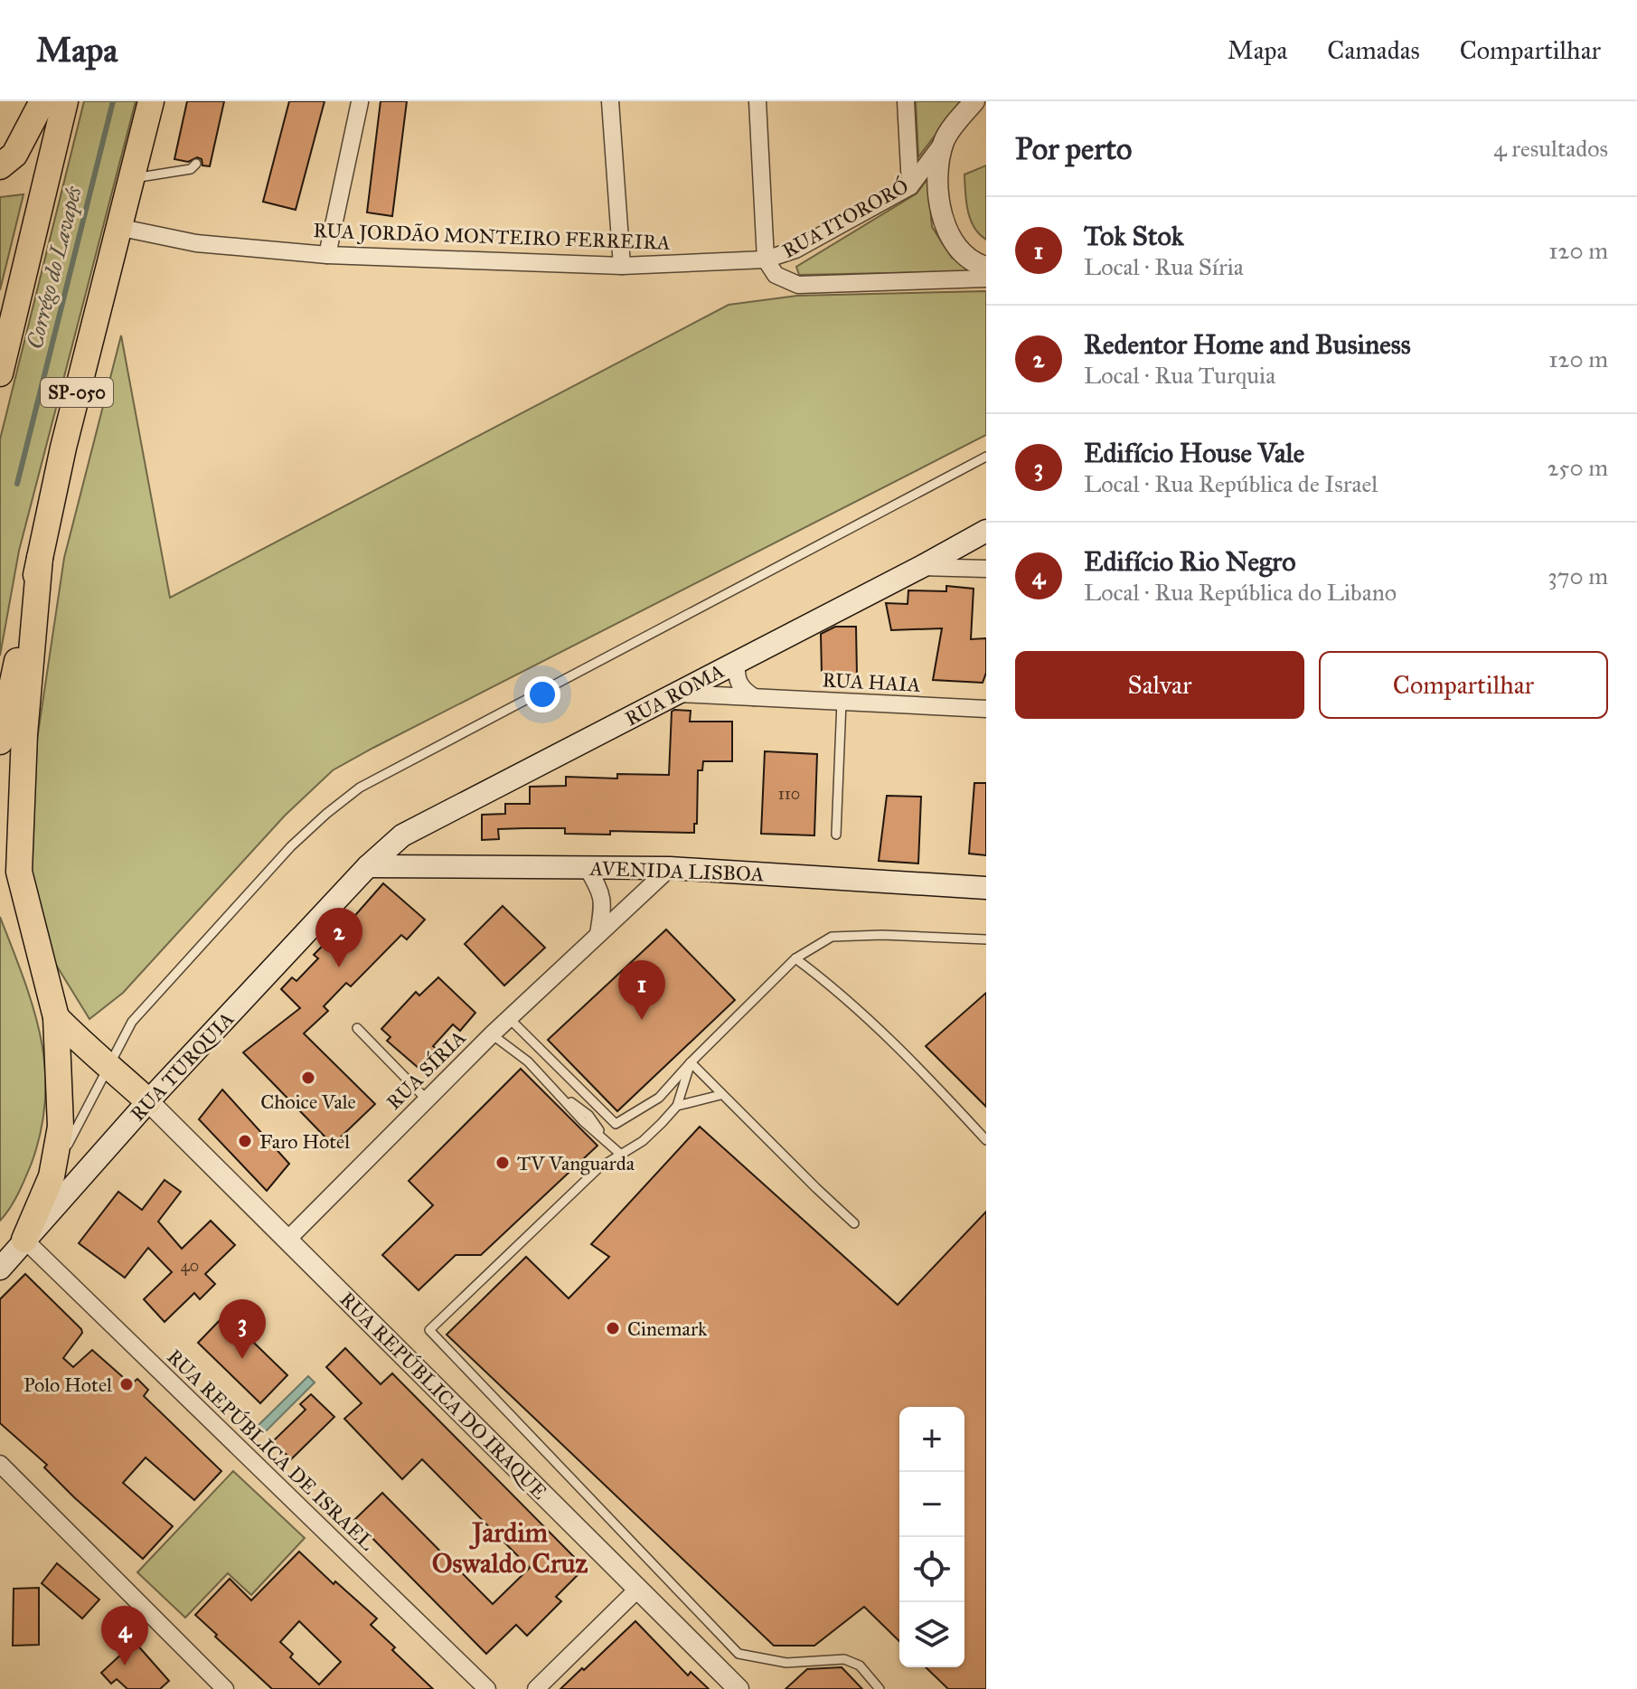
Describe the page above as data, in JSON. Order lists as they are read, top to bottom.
{
  "streets": {
    "highway": ["SP-050"],
    "main road": ["RUA ROMA", "AVENIDA LISBOA", "RUA TURQUIA"],
    "street": [
      "RUA ITORORÓ",
      "RUA JORDÃO MONTEIRO FERREIRA",
      "RUA HAIA",
      "RUA SÍRIA",
      "RUA REPÚBLICA DO IRAQUE",
      "RUA REPÚBLICA DE ISRAEL"
    ]
  },
  "crossings": [
    ["RUA ITORORÓ", "RUA JORDÃO MONTEIRO FERREIRA"],
    ["RUA JORDÃO MONTEIRO FERREIRA", "SP-050"],
    ["RUA HAIA", "RUA ROMA"],
    ["RUA ROMA", "AVENIDA LISBOA"],
    ["RUA ROMA", "RUA TURQUIA"],
    ["AVENIDA LISBOA", "RUA TURQUIA"],
    ["AVENIDA LISBOA", "RUA SÍRIA"],
    ["RUA TURQUIA", "RUA REPÚBLICA DO IRAQUE"],
    ["RUA TURQUIA", "RUA REPÚBLICA DE ISRAEL"],
    ["RUA SÍRIA", "RUA REPÚBLICA DO IRAQUE"]
  ],
  "districts": ["Jardim Oswaldo Cruz"],
  "water": ["Corrégo do Lavapés"],
  "places": [
    "Choice Vale",
    "Faro Hotel",
    "TV Vanguarda",
    "Cinemark",
    "Polo Hotel"
  ],
  "house_numbers": ["110", "40"],
  "page": {
    "header": "Mapa",
    "nav": ["Mapa", "Camadas", "Compartilhar"],
    "heading": ["Por perto", "4 resultados"],
    "list": [
      {
        "mark": "1",
        "name": "Tok Stok",
        "note": "Local · Rua Síria",
        "value": "120 m"
      },
      {
        "mark": "2",
        "name": "Redentor Home and Business",
        "note": "Local · Rua Turquia",
        "value": "120 m"
      },
      {
        "mark": "3",
        "name": "Edifício House Vale",
        "note": "Local · Rua República de Israel",
        "value": "250 m"
      },
      {
        "mark": "4",
        "name": "Edifício Rio Negro",
        "note": "Local · Rua República do Libano",
        "value": "370 m"
      }
    ],
    "buttons": ["Salvar", "Compartilhar"],
    "pins": [
      "2",
      "1",
      "3",
      "4"
    ],
    "map_buttons": ["+", "−"]
  }
}
